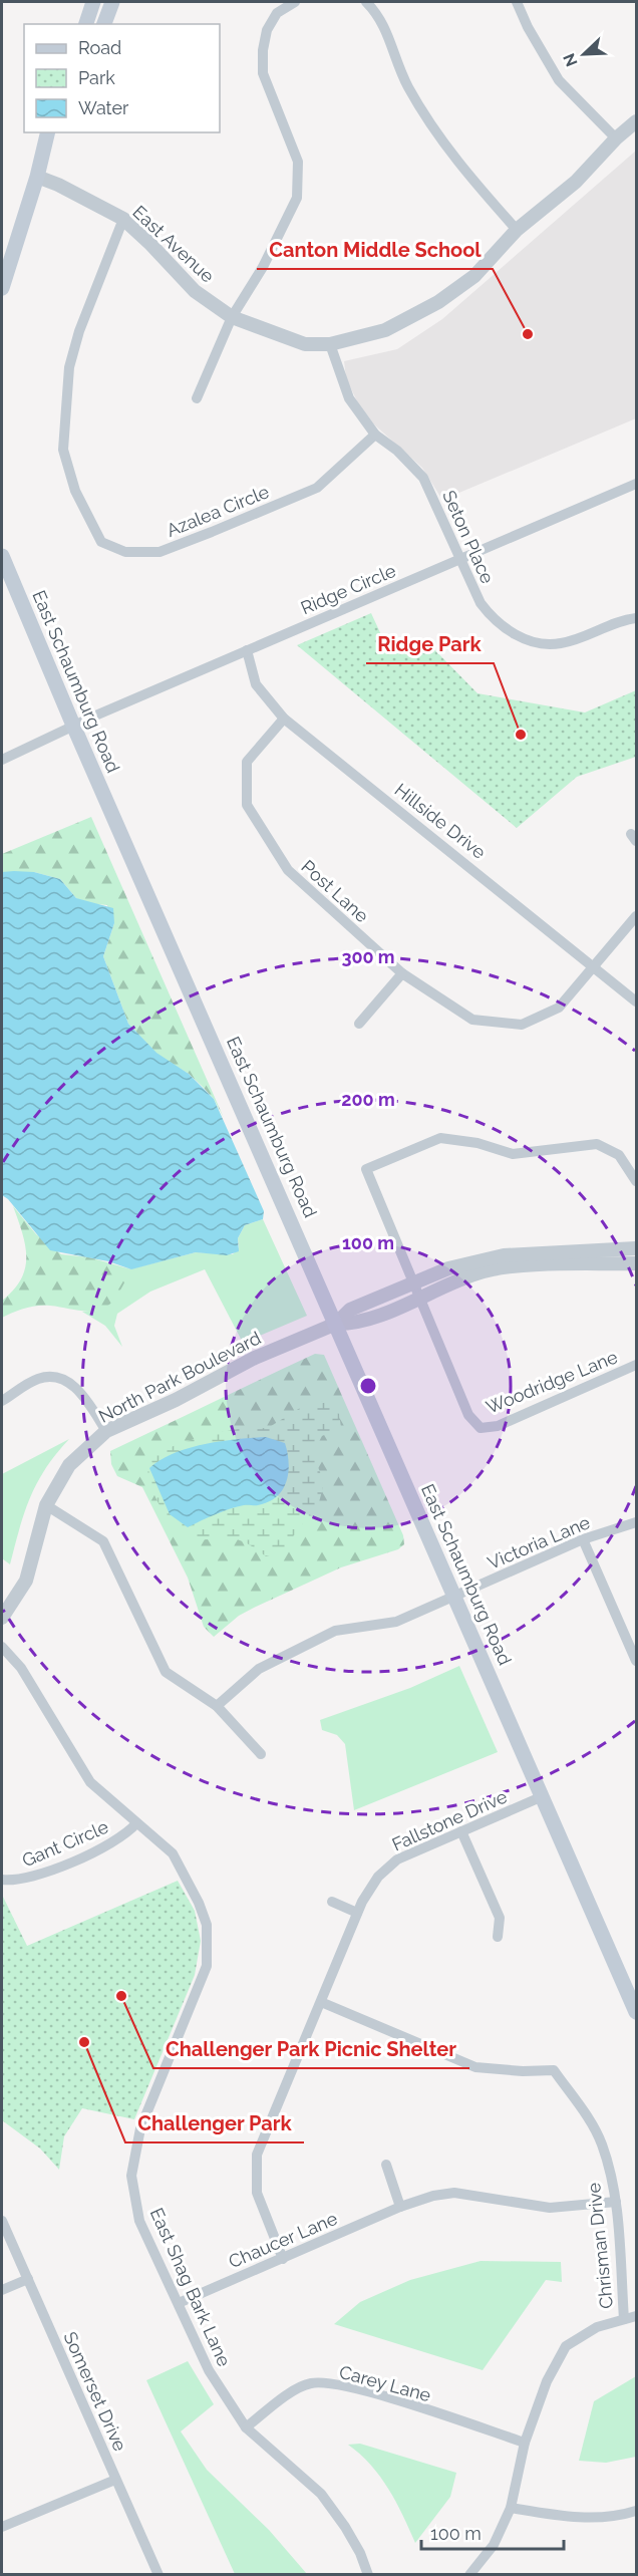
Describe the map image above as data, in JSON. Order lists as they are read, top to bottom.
{
  "streets": {
    "main road": ["East Schaumburg Road"],
    "street": [
      "East Avenue",
      "Azalea Circle",
      "Seton Place",
      "Ridge Circle",
      "Hillside Drive",
      "Post Lane",
      "North Park Boulevard",
      "Woodridge Lane",
      "Victoria Lane",
      "Fallstone Drive",
      "Gant Circle",
      "Chaucer Lane",
      "Chrisman Drive",
      "East Shag Bark Lane",
      "Carey Lane",
      "Somerset Drive"
    ]
  },
  "crossings": [
    ["East Avenue", "Azalea Circle"],
    ["East Avenue", "Seton Place"],
    ["Azalea Circle", "Seton Place"],
    ["Seton Place", "Ridge Circle"],
    ["Ridge Circle", "East Schaumburg Road"],
    ["Ridge Circle", "Hillside Drive"],
    ["East Schaumburg Road", "North Park Boulevard"],
    ["East Schaumburg Road", "Victoria Lane"],
    ["East Schaumburg Road", "Fallstone Drive"],
    ["Hillside Drive", "Post Lane"],
    ["Fallstone Drive", "Chaucer Lane"],
    ["Fallstone Drive", "Chrisman Drive"],
    ["Gant Circle", "East Shag Bark Lane"],
    ["Chaucer Lane", "Chrisman Drive"],
    ["Chaucer Lane", "East Shag Bark Lane"],
    ["East Shag Bark Lane", "Carey Lane"]
  ],
  "places": [
    "Canton Middle School",
    "Ridge Park",
    "Challenger Park Picnic Shelter",
    "Challenger Park"
  ],
  "legend": ["Road", "Park", "Water"],
  "scale_bar": "100 m",
  "north": "bottom left",
  "rings": ["300 m", "200 m", "100 m"]
}
